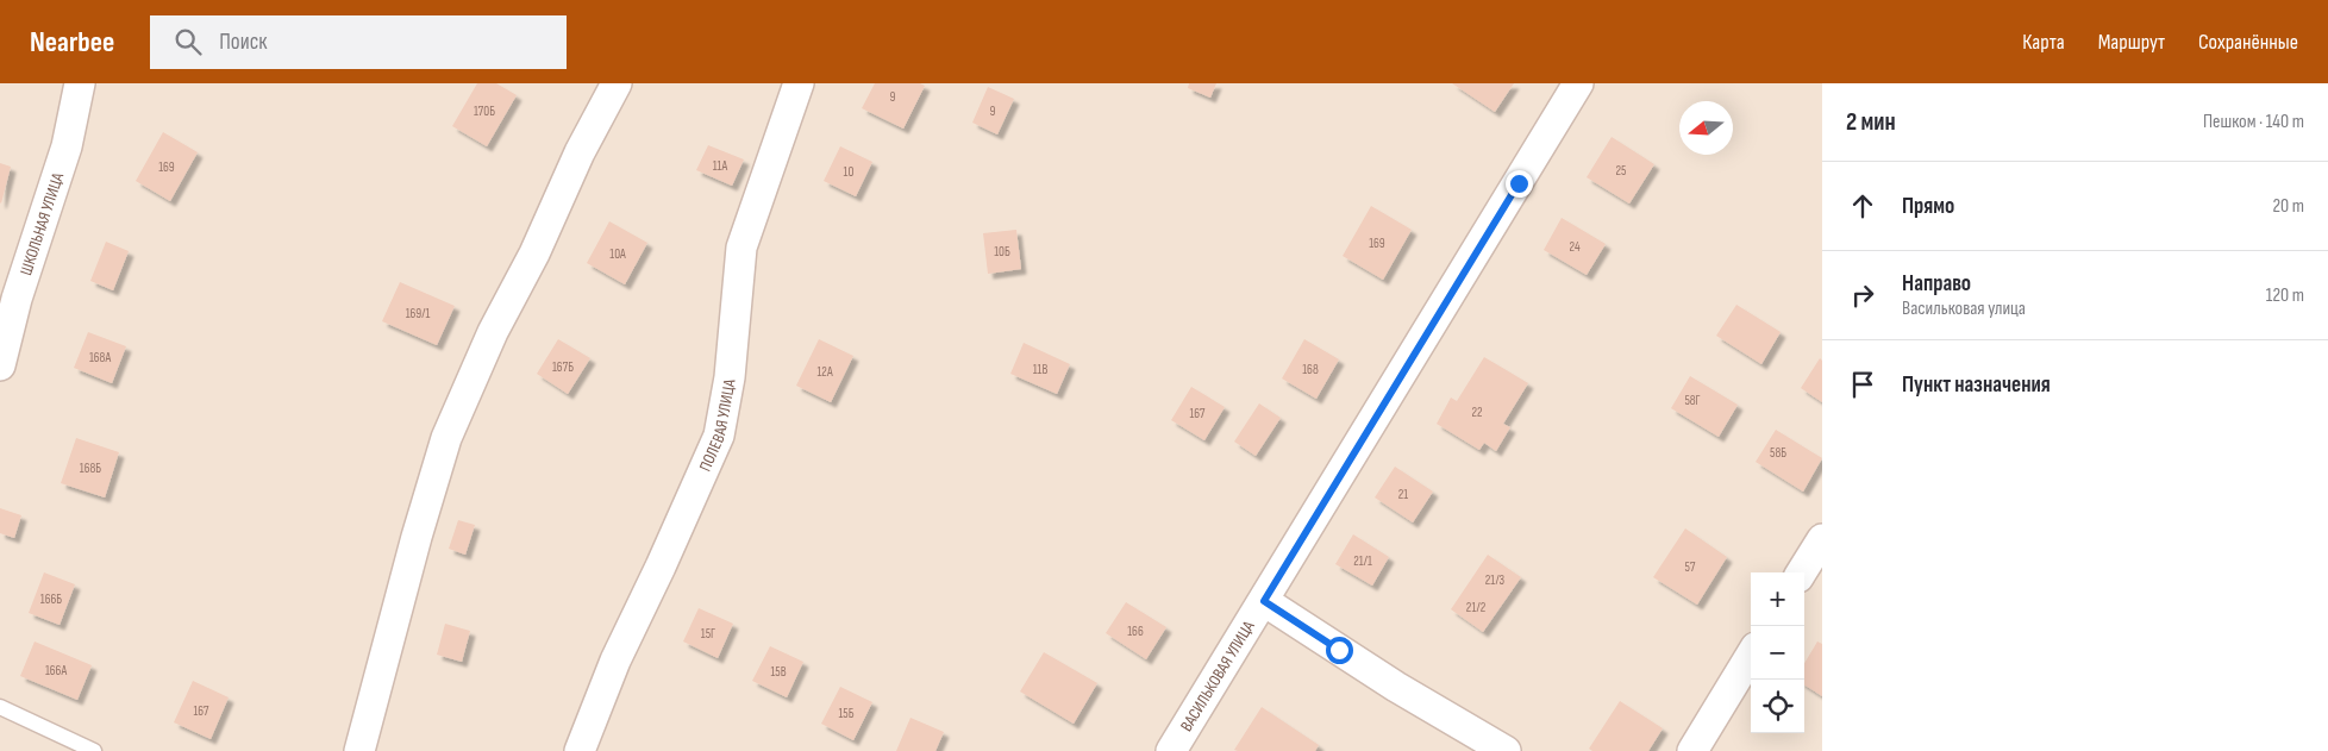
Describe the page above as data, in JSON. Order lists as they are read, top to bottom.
{
  "streets": {
    "street": ["ШКОЛЬНАЯ УЛИЦА", "ПОЛЕВАЯ УЛИЦА", "ВАСИЛЬКОВАЯ УЛИЦА"]
  },
  "house_numbers": [
    "9",
    "170Б",
    "9",
    "11А",
    "169",
    "25",
    "10",
    "169",
    "24",
    "10Б",
    "10А",
    "169/1",
    "168А",
    "167Б",
    "11В",
    "168",
    "12А",
    "58Г",
    "22",
    "167",
    "58Б",
    "168Б",
    "21",
    "21/1",
    "57",
    "21/3",
    "166Б",
    "21/2",
    "166",
    "15Г",
    "166А",
    "15В",
    "167",
    "15Б"
  ],
  "north": "left",
  "page": {
    "header": "Nearbee",
    "search": "Поиск",
    "nav": ["Карта", "Маршрут", "Сохранённые"],
    "heading": ["2 мин", "Пешком · 140 m"],
    "list": [
      ["Прямо", "20 m"],
      ["Направо", "Васильковая улица", "120 m"],
      "Пункт назначения"
    ],
    "map_buttons": ["+", "−"]
  }
}
